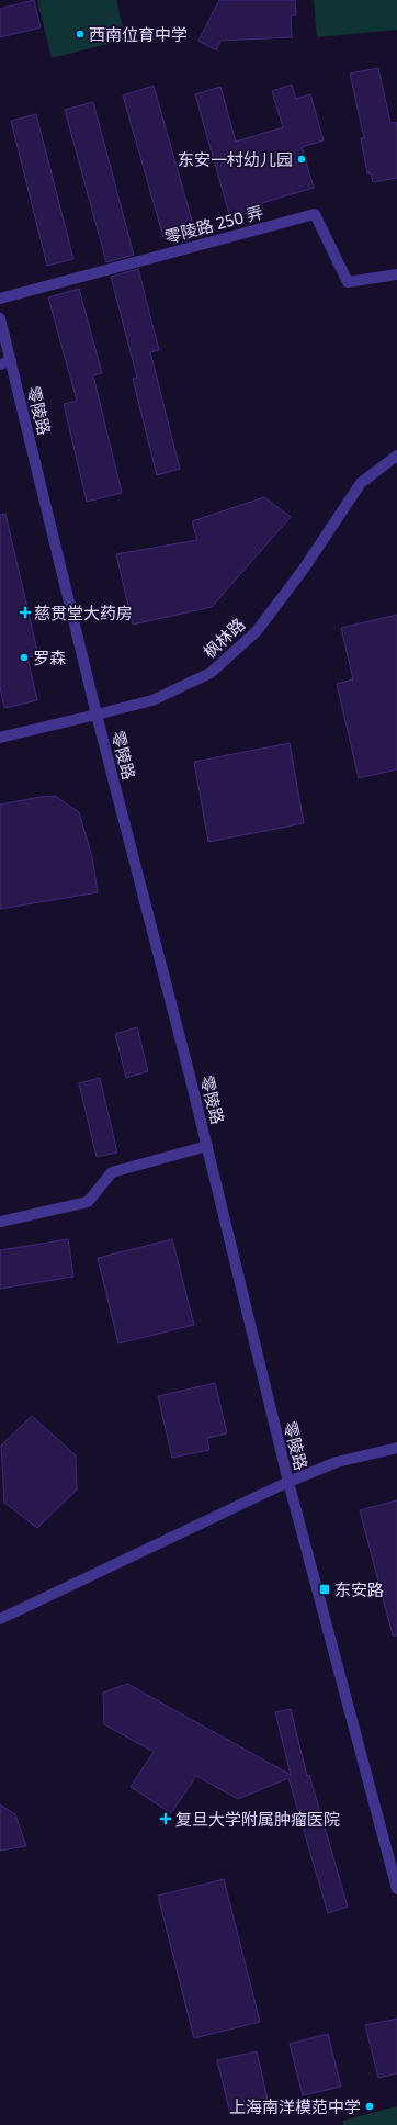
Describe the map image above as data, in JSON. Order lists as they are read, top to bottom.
{
  "streets": {
    "street": ["零陵路 250 弄", "零陵路", "枫林路"]
  },
  "crossings": [
    ["零陵路", "枫林路"]
  ],
  "places": {
    "other": [
      "西南位育中学",
      "东安一村幼儿园",
      "罗森",
      "上海南洋模范中学"
    ],
    "health": ["慈贯堂大药房", "复旦大学附属肿瘤医院"],
    "transit": ["东安路"]
  }
}
